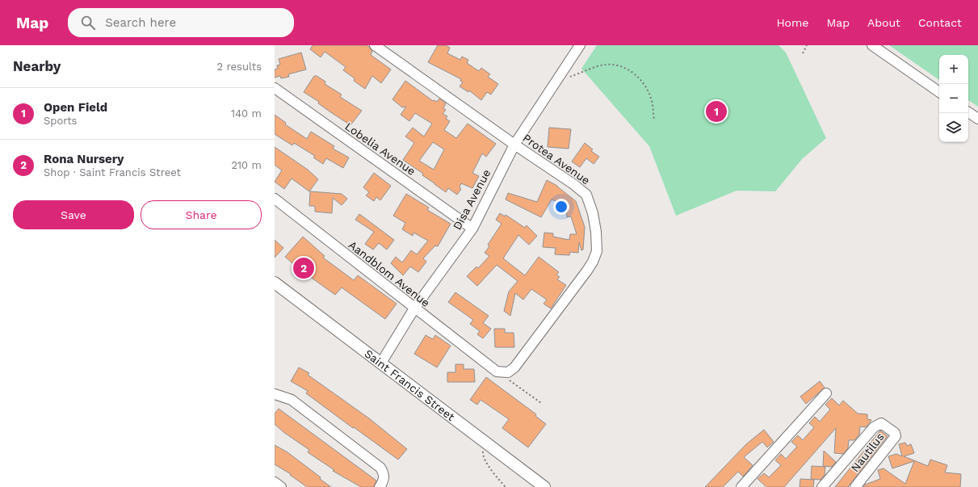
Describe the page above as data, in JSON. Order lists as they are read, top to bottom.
{
  "streets": {
    "street": [
      "Lobelia Avenue",
      "Protea Avenue",
      "Disa Avenue",
      "Aandblom Avenue",
      "Saint Francis Street",
      "Nautilus"
    ]
  },
  "crossings": [
    ["Lobelia Avenue", "Disa Avenue"],
    ["Protea Avenue", "Disa Avenue"],
    ["Protea Avenue", "Aandblom Avenue"],
    ["Disa Avenue", "Aandblom Avenue"],
    ["Disa Avenue", "Saint Francis Street"]
  ],
  "page": {
    "header": "Map",
    "search": "Search here",
    "nav": [
      "Home",
      "Map",
      "About",
      "Contact"
    ],
    "heading": ["Nearby", "2 results"],
    "map_buttons": ["+", "−"],
    "list": [
      {
        "mark": "1",
        "name": "Open Field",
        "note": "Sports",
        "value": "140 m"
      },
      {
        "mark": "2",
        "name": "Rona Nursery",
        "note": "Shop · Saint Francis Street",
        "value": "210 m"
      }
    ],
    "pins": ["1", "2"],
    "buttons": ["Save", "Share"]
  }
}
